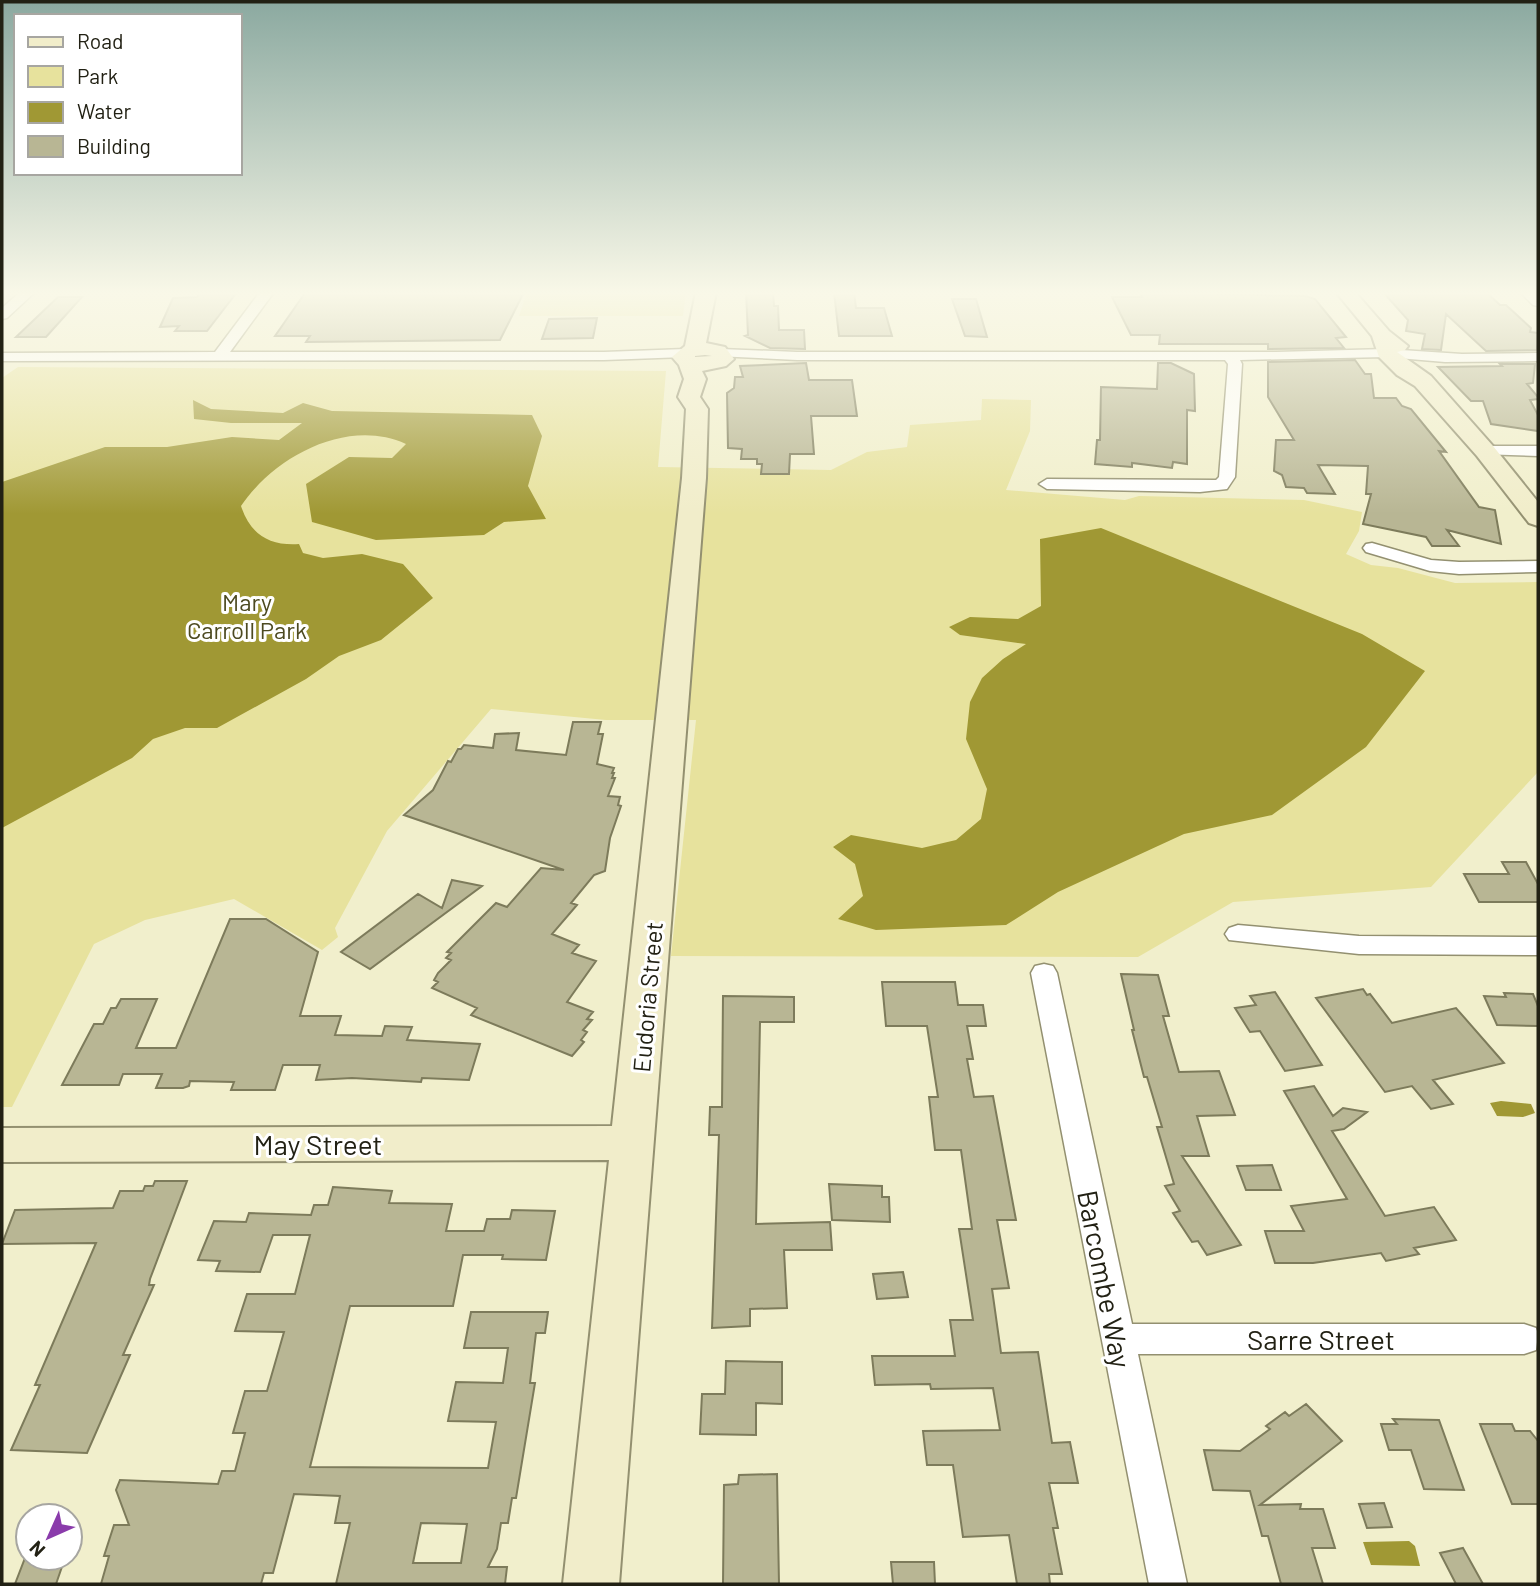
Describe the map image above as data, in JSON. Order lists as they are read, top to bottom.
{
  "streets": {
    "street": [
      "Eudoria Street",
      "May Street",
      "Barcombe Way",
      "Sarre Street"
    ]
  },
  "crossings": [
    ["Eudoria Street", "May Street"],
    ["Barcombe Way", "Sarre Street"]
  ],
  "parks": ["Mary Carroll Park"],
  "legend": [
    "Road",
    "Park",
    "Water",
    "Building"
  ],
  "north": "bottom left"
}
